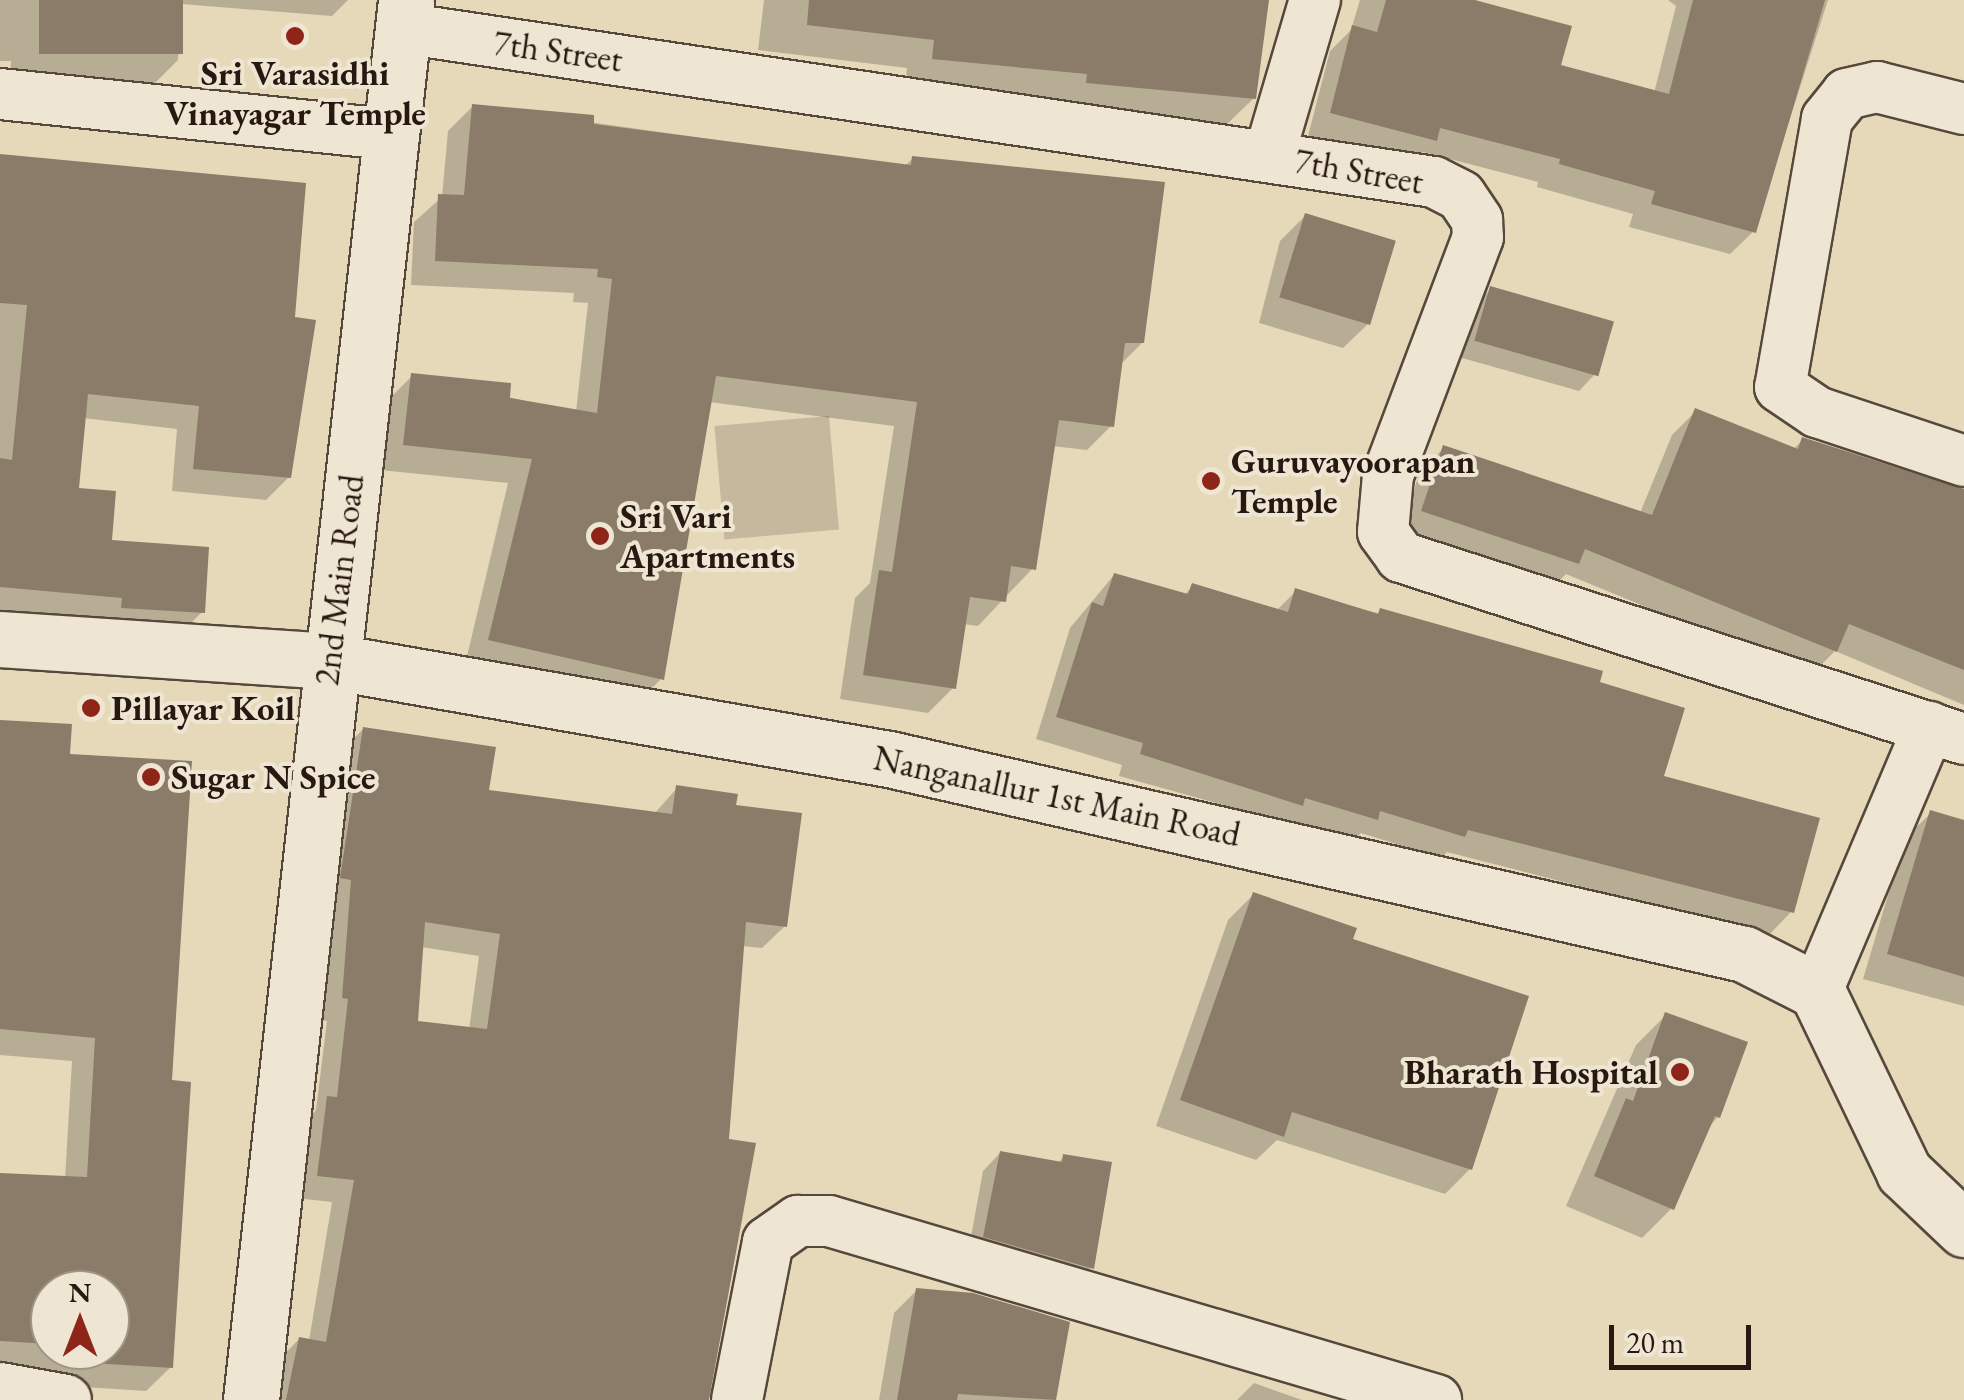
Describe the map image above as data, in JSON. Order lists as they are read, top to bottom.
{
  "streets": {
    "street": ["7th Street", "2nd Main Road", "Nanganallur 1st Main Road"]
  },
  "crossings": [
    ["7th Street", "2nd Main Road"],
    ["2nd Main Road", "Nanganallur 1st Main Road"]
  ],
  "places": [
    "Sri Varasidhi Vinayagar Temple",
    "Guruvayoorapan Temple",
    "Sri Vari Apartments",
    "Pillayar Koil",
    "Sugar N Spice",
    "Bharath Hospital"
  ],
  "scale_bar": "20 m",
  "north": "top"
}
